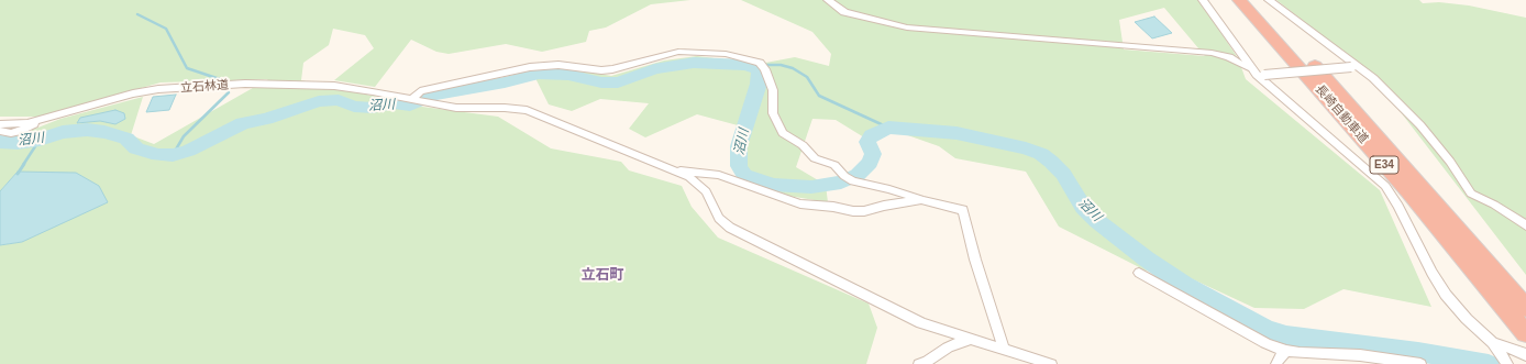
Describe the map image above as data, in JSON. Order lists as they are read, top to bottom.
{
  "streets": {
    "highway": ["長崎自動車道", "E34"],
    "street": ["立石林道"]
  },
  "districts": ["立石町"],
  "water": ["沼川"]
}
